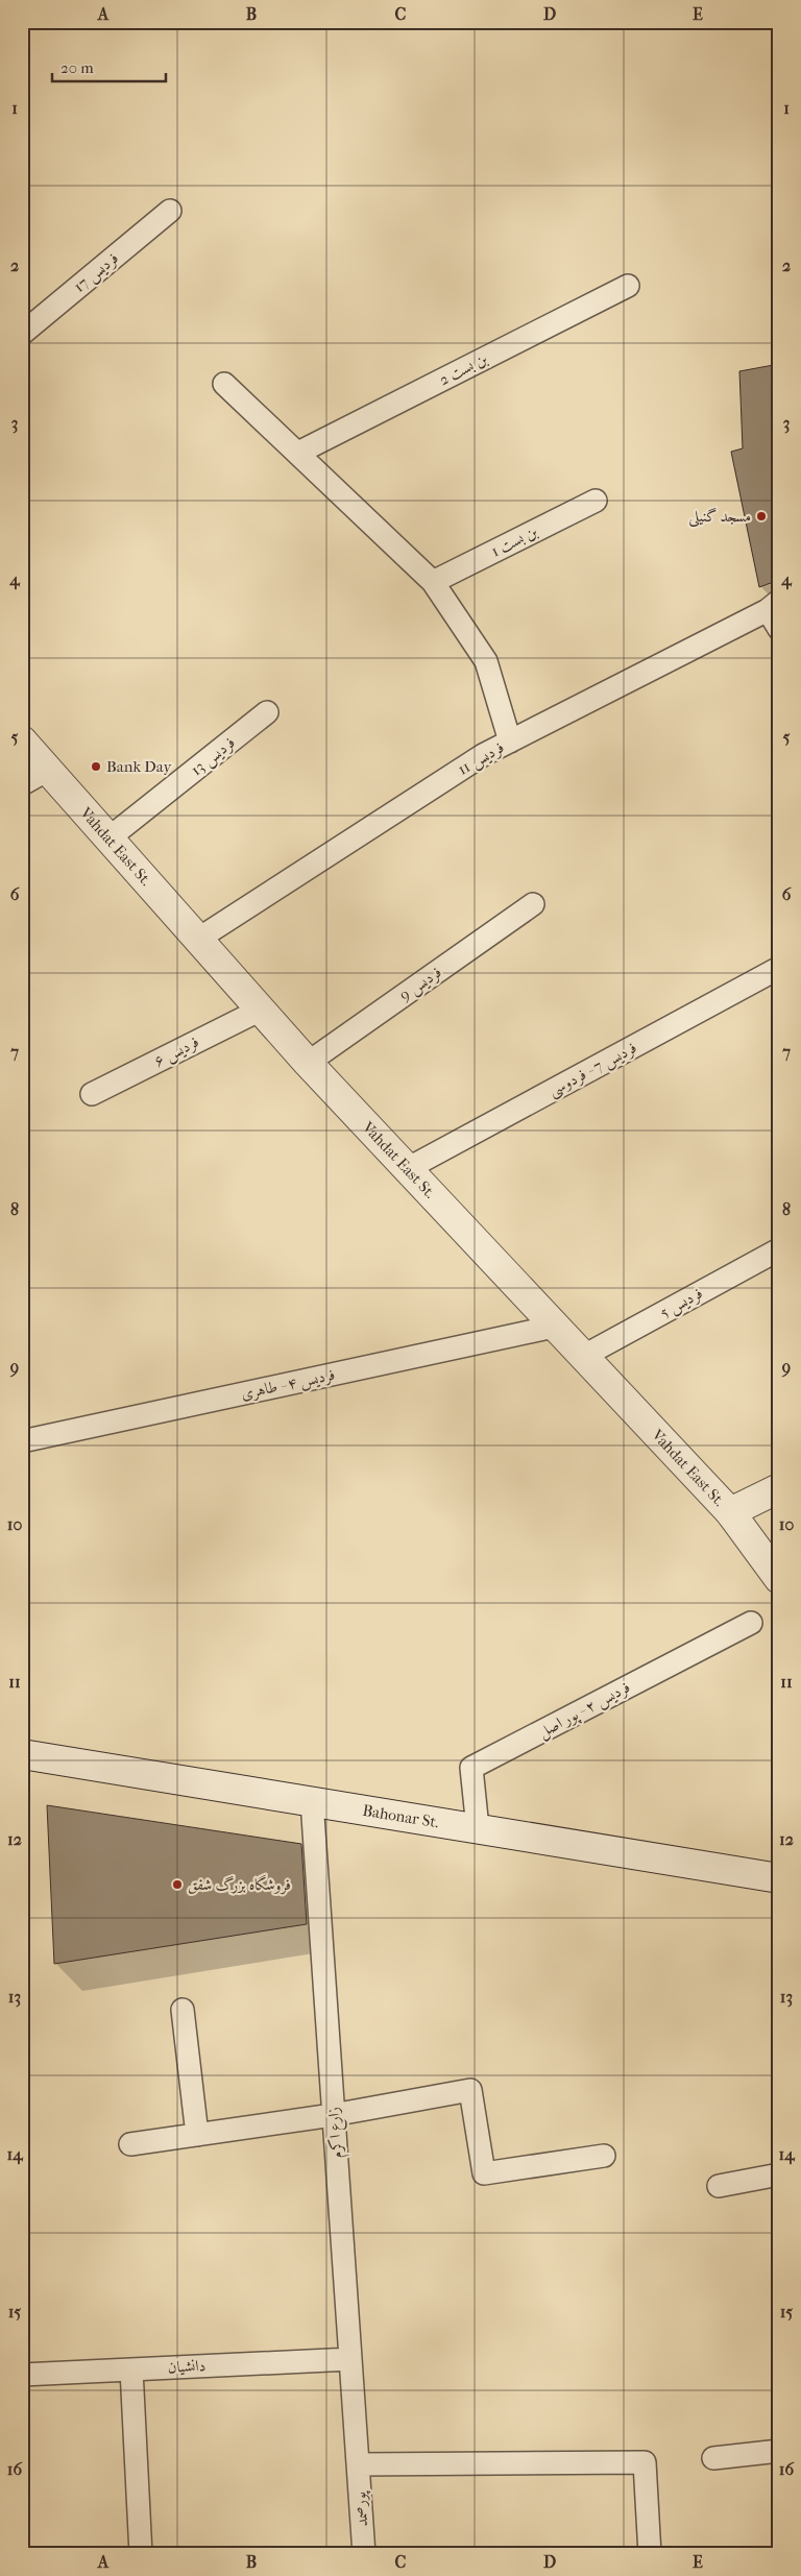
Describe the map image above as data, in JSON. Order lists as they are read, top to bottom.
{
  "streets": {
    "street": ["Vahdat East St.", "Bahonar St."],
    "lane": [
      "فردیس 17",
      "بن بست 2",
      "بن بست 1",
      "فردیس 13",
      "فردیس 11",
      "فردیس 9",
      "فردیس ۶",
      "فردیس 7 - فردوسی",
      "فردیس 5",
      "فردیس ۴ - طاهری",
      "فردیس ۲ - پور اصل",
      "زارع اکرم",
      "دانشیان",
      "پورصمد"
    ]
  },
  "crossings": [
    ["فردیس 13", "Vahdat East St."],
    ["فردیس 11", "Vahdat East St."],
    ["Vahdat East St.", "فردیس 9"],
    ["Vahdat East St.", "فردیس ۶"],
    ["Vahdat East St.", "فردیس 7 - فردوسی"],
    ["Vahdat East St.", "فردیس 5"],
    ["Vahdat East St.", "فردیس ۴ - طاهری"],
    ["فردیس ۲ - پور اصل", "Bahonar St."],
    ["Bahonar St.", "زارع اکرم"],
    ["زارع اکرم", "دانشیان"],
    ["زارع اکرم", "پورصمد"]
  ],
  "places": ["مسجد گنیلی", "Bank Day", "فروشگاه بزرگ شفق"],
  "scale_bar": "20 m",
  "grid": {
    "columns": [
      "A",
      "B",
      "C",
      "D",
      "E"
    ],
    "rows": [
      "1",
      "2",
      "3",
      "4",
      "5",
      "6",
      "7",
      "8",
      "9",
      "10",
      "11",
      "12",
      "13",
      "14",
      "15",
      "16"
    ]
  }
}
